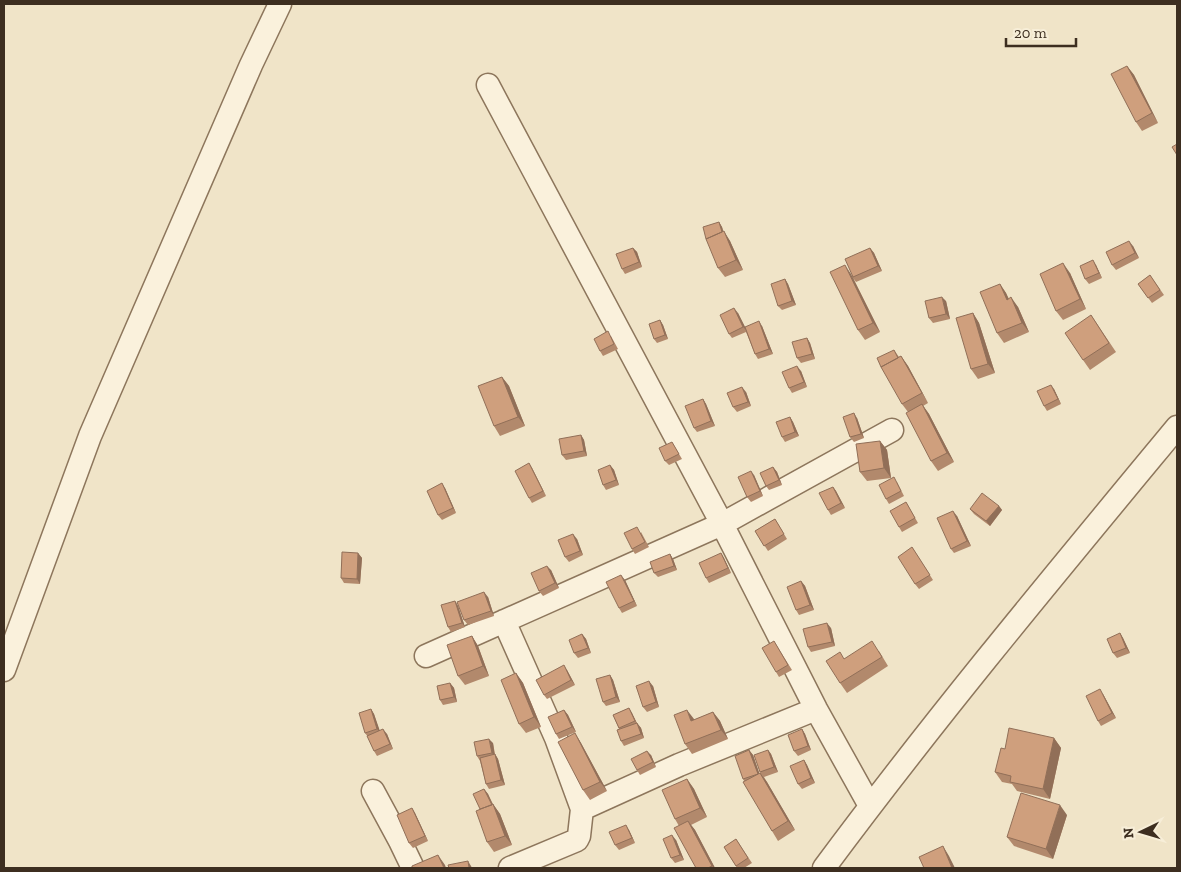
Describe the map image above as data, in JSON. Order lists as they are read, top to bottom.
{
  "scale_bar": "20 m",
  "north": "left"
}
